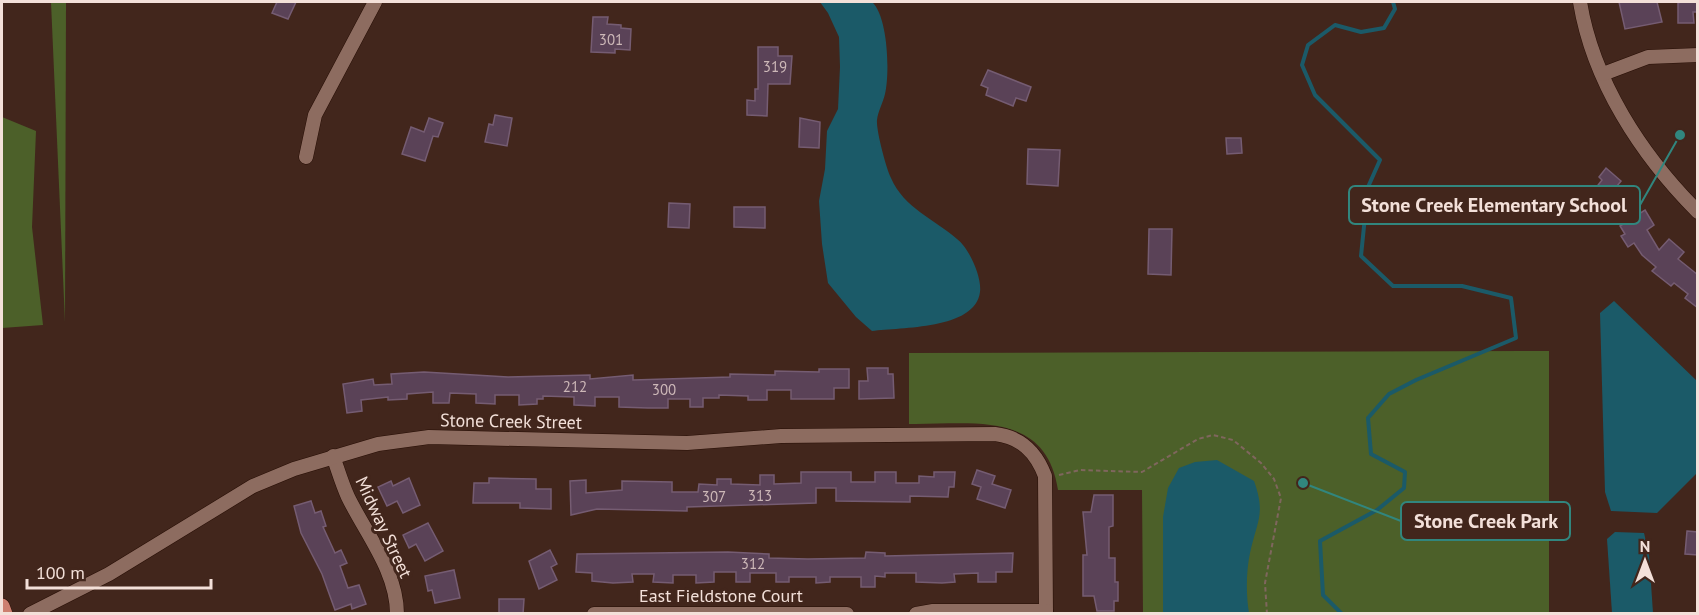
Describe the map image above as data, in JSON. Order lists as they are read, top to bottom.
{
  "streets": {
    "street": ["Stone Creek Street", "Midway Street", "East Fieldstone Court"]
  },
  "crossings": [
    ["Stone Creek Street", "Midway Street"]
  ],
  "places": ["Stone Creek Elementary School", "Stone Creek Park"],
  "house_numbers": [
    "301",
    "319",
    "212",
    "300",
    "313",
    "307",
    "312"
  ],
  "scale_bar": "100 m",
  "north": "top"
}
